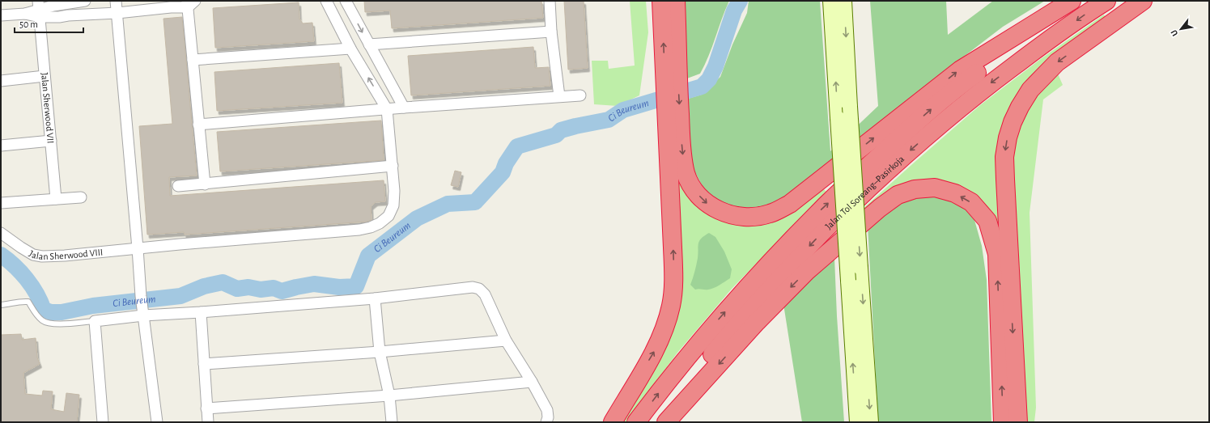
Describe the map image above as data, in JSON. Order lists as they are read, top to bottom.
{
  "streets": {
    "highway": ["Jalan Tol Soreang–Pasirkoja"],
    "street": ["Jalan Sherwood VII", "Jalan Sherwood VIII"]
  },
  "water": ["Ci Beureum"],
  "scale_bar": "50 m",
  "north": "bottom left"
}
